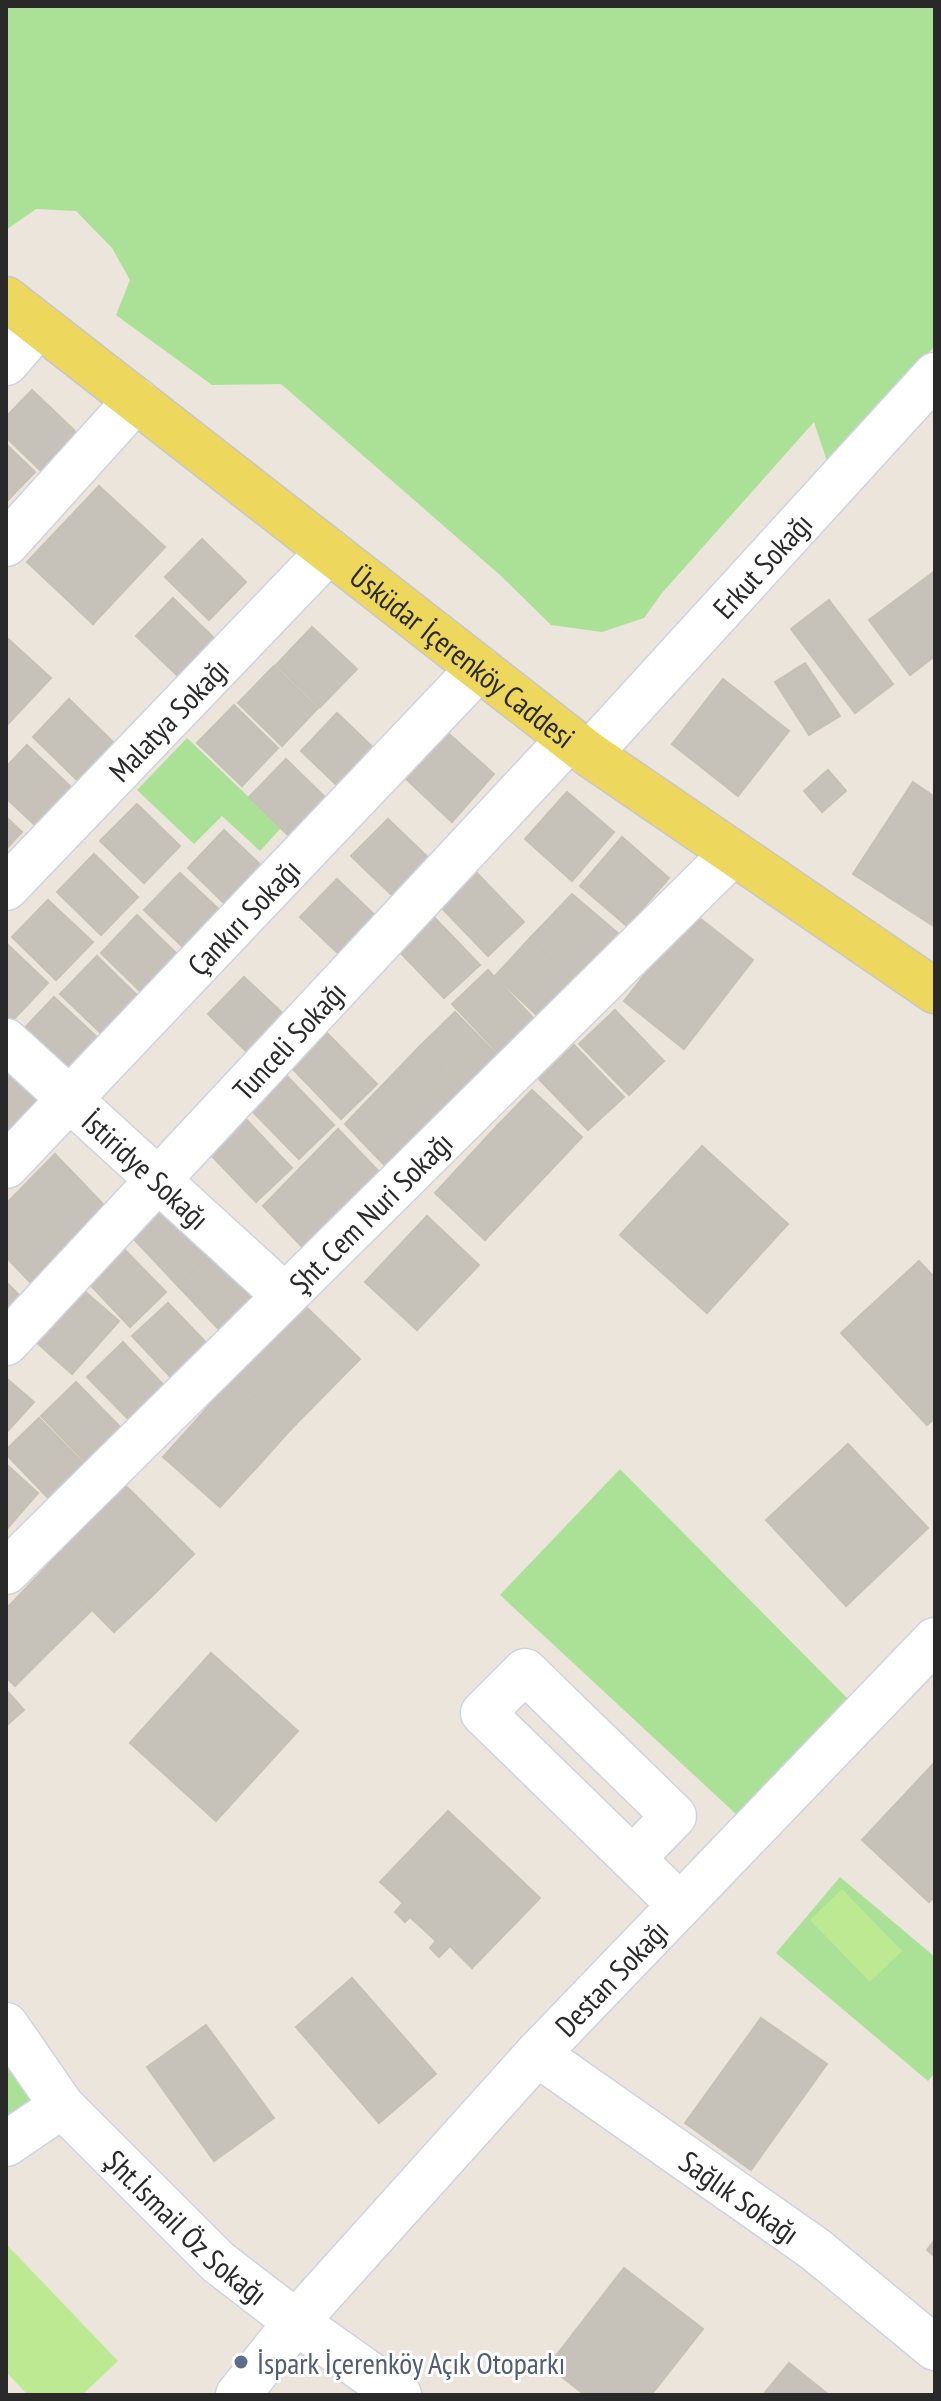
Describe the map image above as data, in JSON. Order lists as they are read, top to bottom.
{
  "streets": {
    "main road": ["Üsküdar İçerenköy Caddesi"],
    "street": [
      "Erkut Sokağı",
      "Malatya Sokağı",
      "Çankırı Sokağı",
      "Tunceli Sokağı",
      "İstiridye Sokağı",
      "Şht. Cem Nuri Sokağı",
      "Destan Sokağı",
      "Sağlık Sokağı",
      "Şht.İsmail Öz Sokağı"
    ]
  },
  "crossings": [
    ["Erkut Sokağı", "Üsküdar İçerenköy Caddesi"],
    ["Erkut Sokağı", "Tunceli Sokağı"],
    ["Üsküdar İçerenköy Caddesi", "Malatya Sokağı"],
    ["Üsküdar İçerenköy Caddesi", "Çankırı Sokağı"],
    ["Üsküdar İçerenköy Caddesi", "Tunceli Sokağı"],
    ["Üsküdar İçerenköy Caddesi", "Şht. Cem Nuri Sokağı"],
    ["Çankırı Sokağı", "İstiridye Sokağı"],
    ["Tunceli Sokağı", "İstiridye Sokağı"],
    ["İstiridye Sokağı", "Şht. Cem Nuri Sokağı"],
    ["Destan Sokağı", "Sağlık Sokağı"],
    ["Destan Sokağı", "Şht.İsmail Öz Sokağı"]
  ],
  "places": ["İspark İçerenköy Açık Otoparkı"]
}
